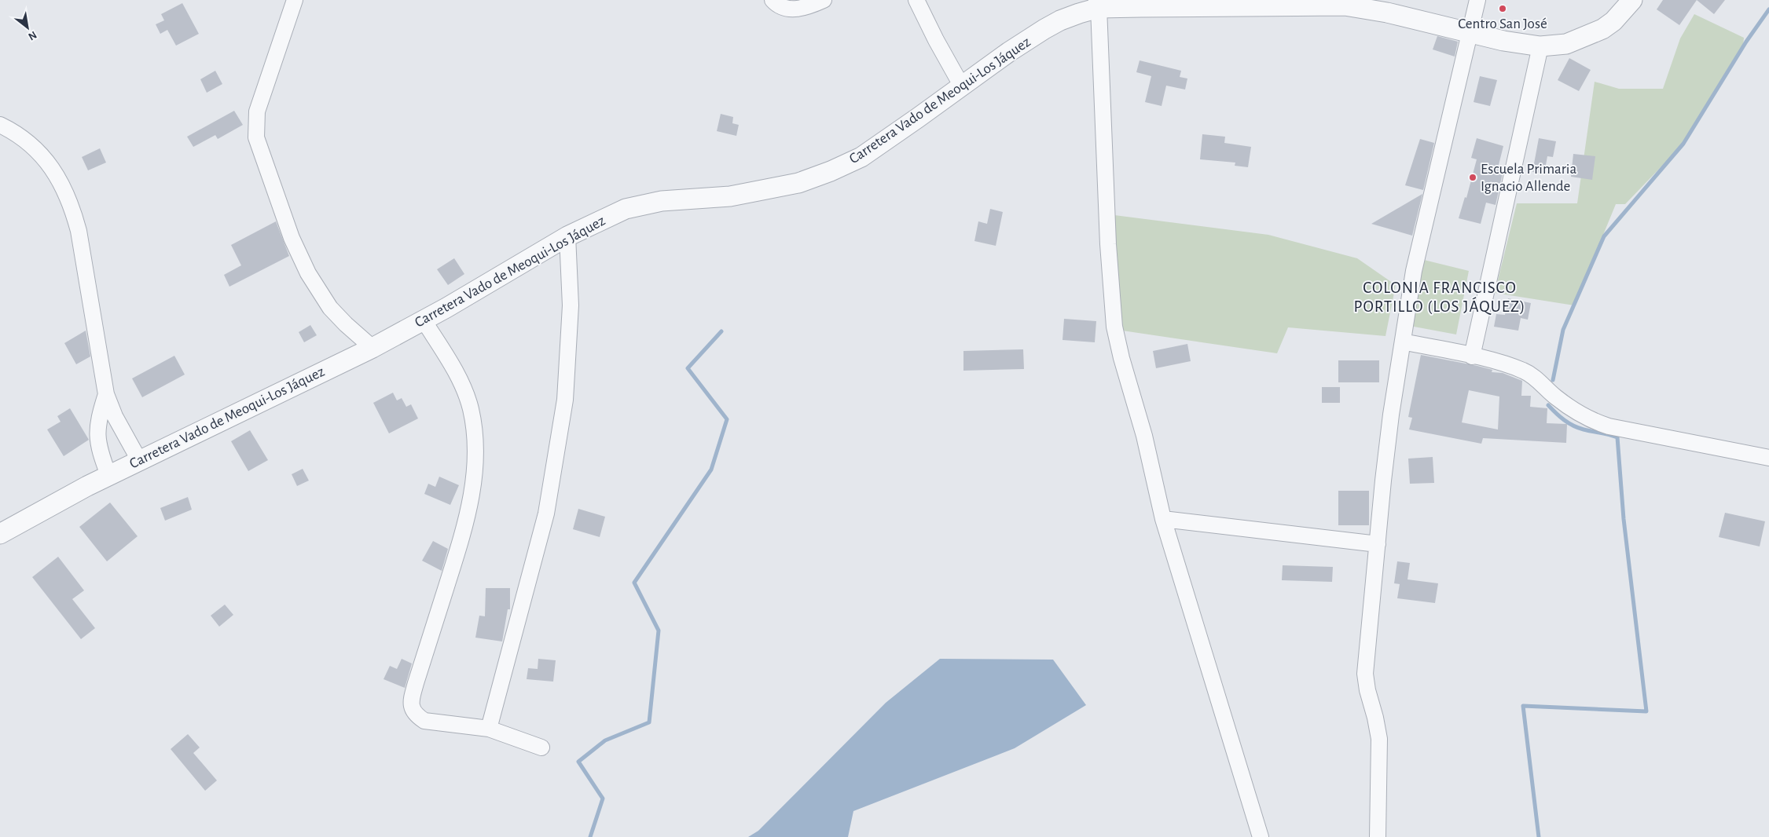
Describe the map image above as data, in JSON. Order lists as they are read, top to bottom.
{
  "streets": {
    "street": ["Carretera Vado de Meoqui-Los Jáquez"]
  },
  "districts": ["COLONIA FRANCISCO PORTILLO (LOS JÁQUEZ)"],
  "places": ["Centro San José", "Escuela Primaria Ignacio Allende"],
  "north": "bottom right"
}
